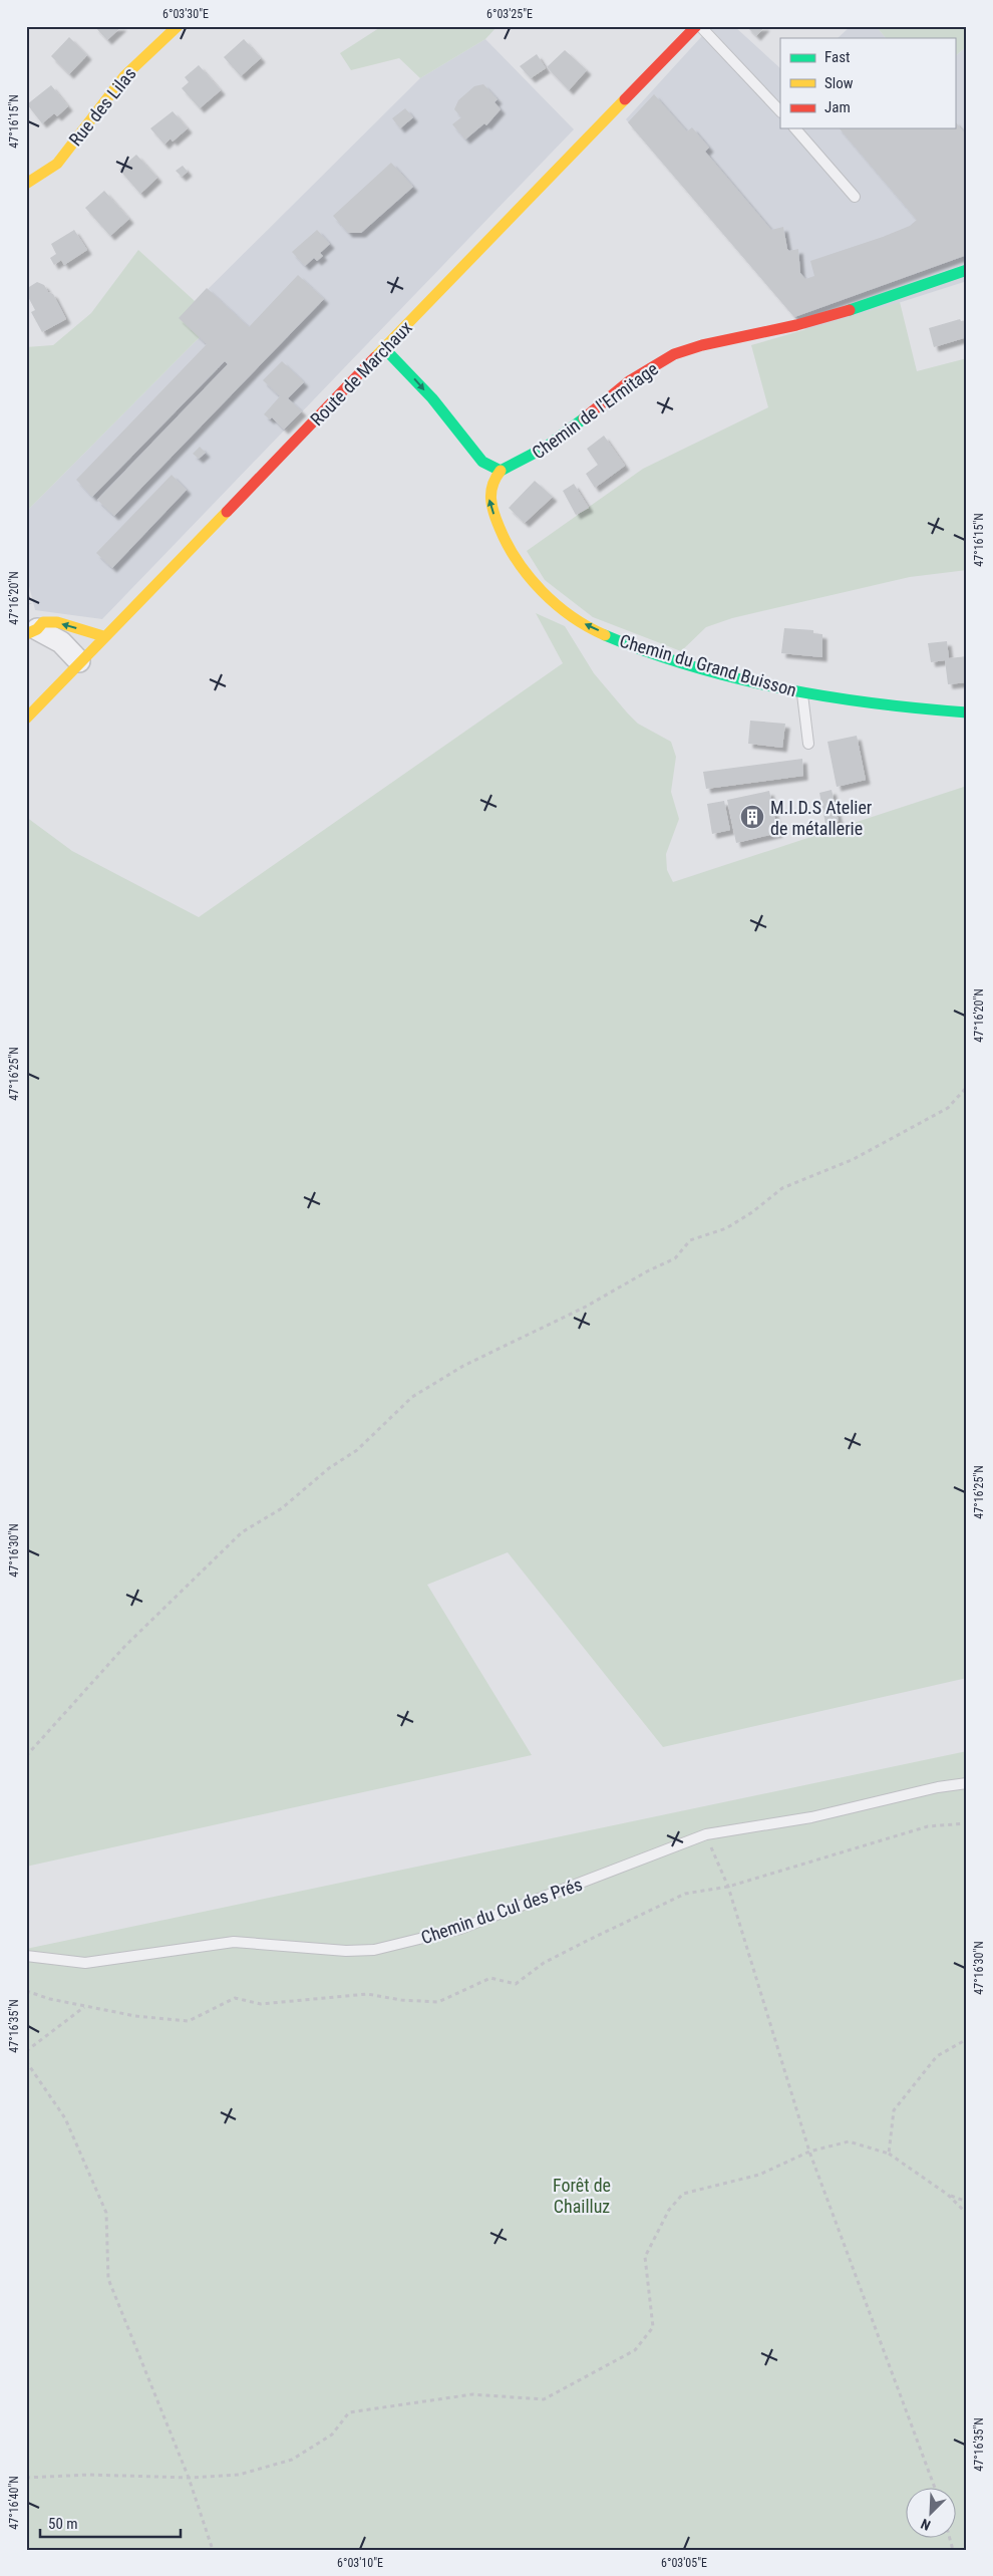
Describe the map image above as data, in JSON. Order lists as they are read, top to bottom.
{
  "streets": {
    "street": [
      "Rue des Lilas",
      "Route de Marchaux",
      "Chemin de l'Ermitage",
      "Chemin du Grand Buisson"
    ],
    "lane": ["Chemin du Cul des Prés"]
  },
  "crossings": [
    ["Chemin de l'Ermitage", "Chemin du Grand Buisson"]
  ],
  "one_way": ["Chemin du Grand Buisson"],
  "parks": ["Forêt de Chailluz"],
  "places": {
    "building": ["M.I.D.S Atelier de métallerie"]
  },
  "legend": ["Fast", "Slow", "Jam"],
  "scale_bar": "50 m",
  "north": "bottom left",
  "coordinates": [
    "6°03'30\"E",
    "6°03'25\"E",
    "47°16'15\"N",
    "47°16'20\"N",
    "47°16'25\"N",
    "47°16'30\"N",
    "47°16'35\"N",
    "47°16'40\"N",
    "6°03'10\"E",
    "6°03'05\"E"
  ]
}
